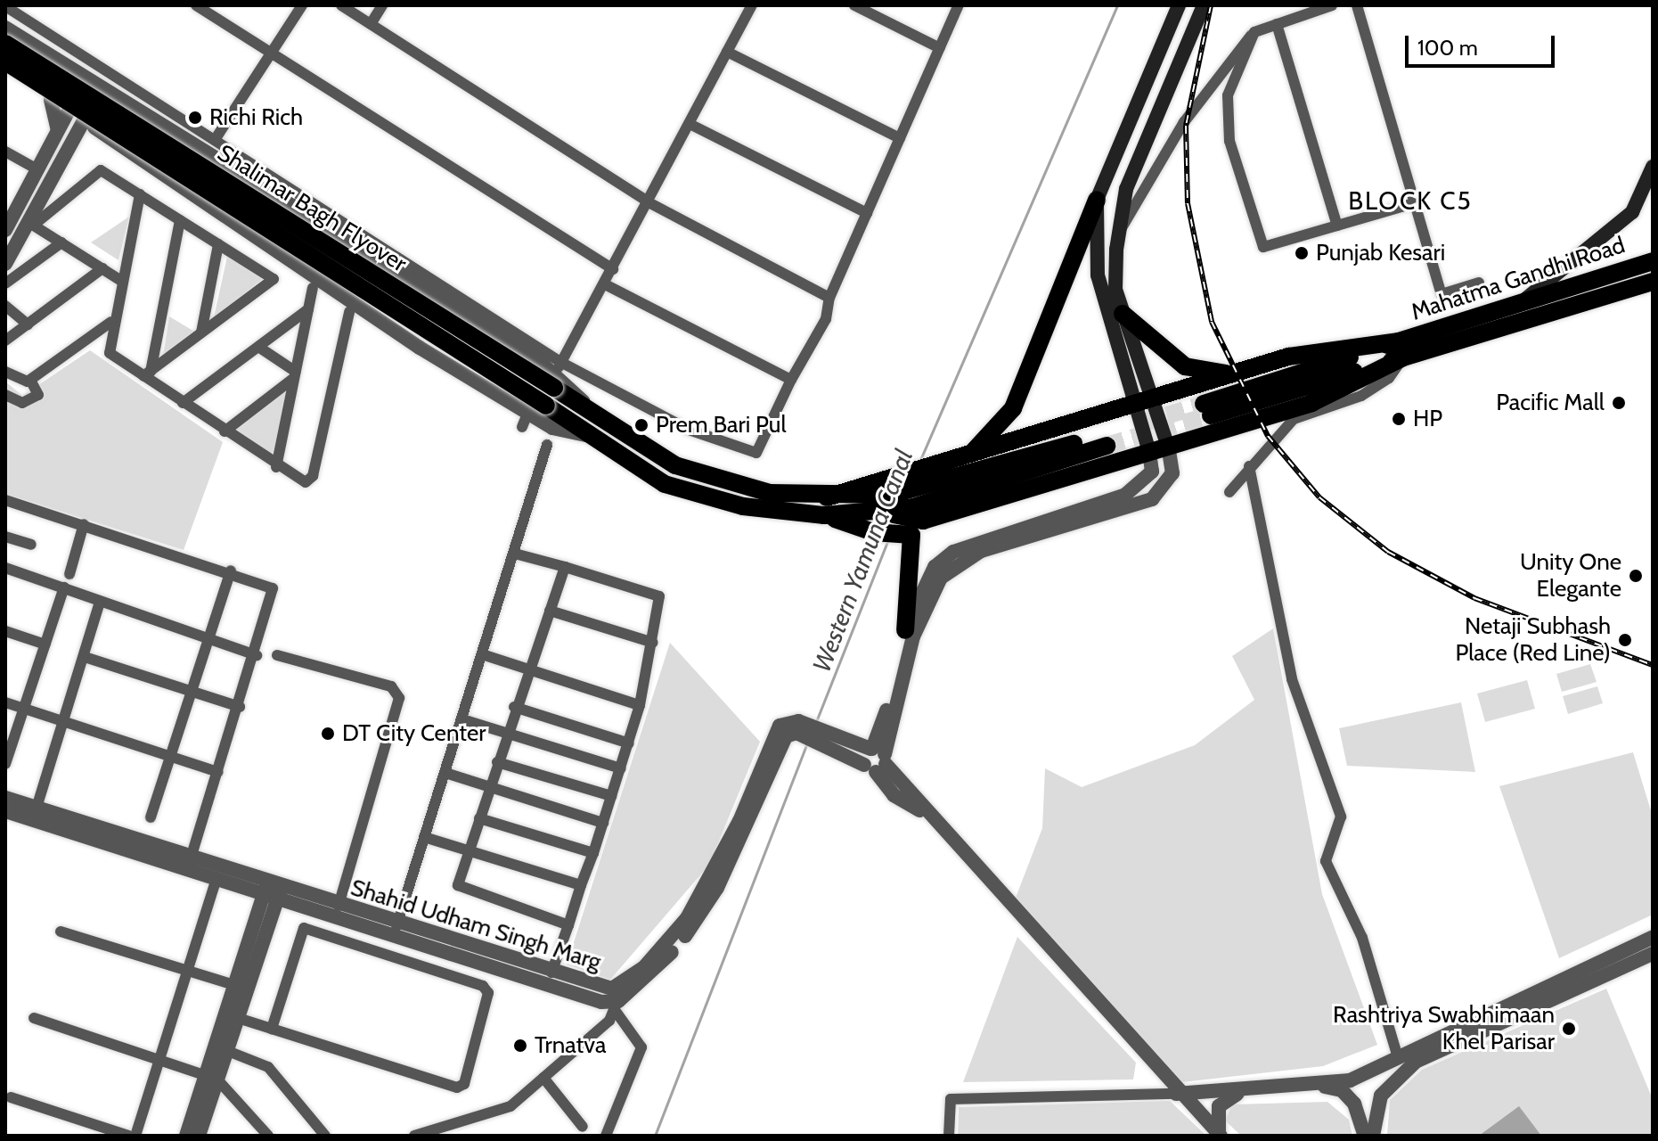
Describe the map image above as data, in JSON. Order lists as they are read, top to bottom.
{
  "streets": {
    "main road": ["Shalimar Bagh Flyover", "Mahatma Gandhi Road"],
    "street": ["Shahid Udham Singh Marg"]
  },
  "districts": ["BLOCK C5"],
  "water": ["Western Yamuna Canal"],
  "places": [
    "Richi Rich",
    "Punjab Kesari",
    "Pacific Mall",
    "HP",
    "Prem Bari Pul",
    "Unity One Elegante",
    "Netaji Subhash Place (Red Line)",
    "DT City Center",
    "Rashtriya Swabhimaan Khel Parisar",
    "Trnatva"
  ],
  "scale_bar": "100 m"
}
